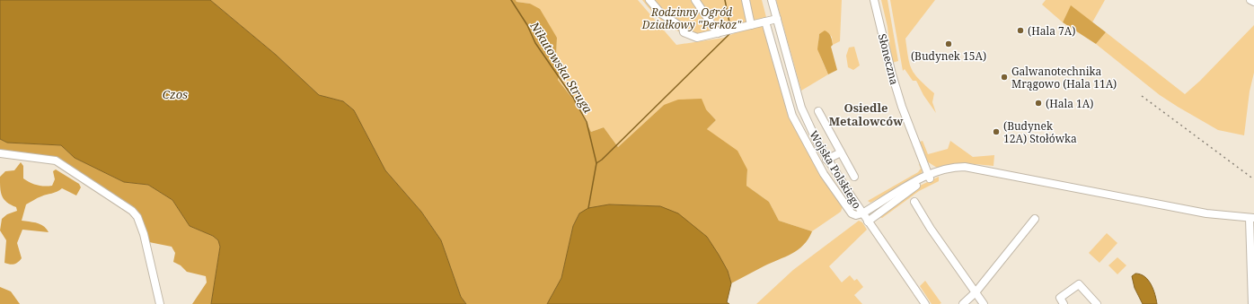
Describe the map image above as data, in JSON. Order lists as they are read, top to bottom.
{
  "streets": {
    "street": ["Słoneczna", "Wojska Polskiego"]
  },
  "districts": ["Osiedle Metalowców"],
  "water": ["Nikutowska Struga", "Czos"],
  "parks": ["Rodzinny Ogród Działkowy \"Perkoz\""],
  "places": [
    "(Hala 7A)",
    "(Budynek 15A)",
    "Galwanotechnika Mrągowo (Hala 11A)",
    "(Hala 1A)",
    "(Budynek 12A) Stołówka"
  ]
}
